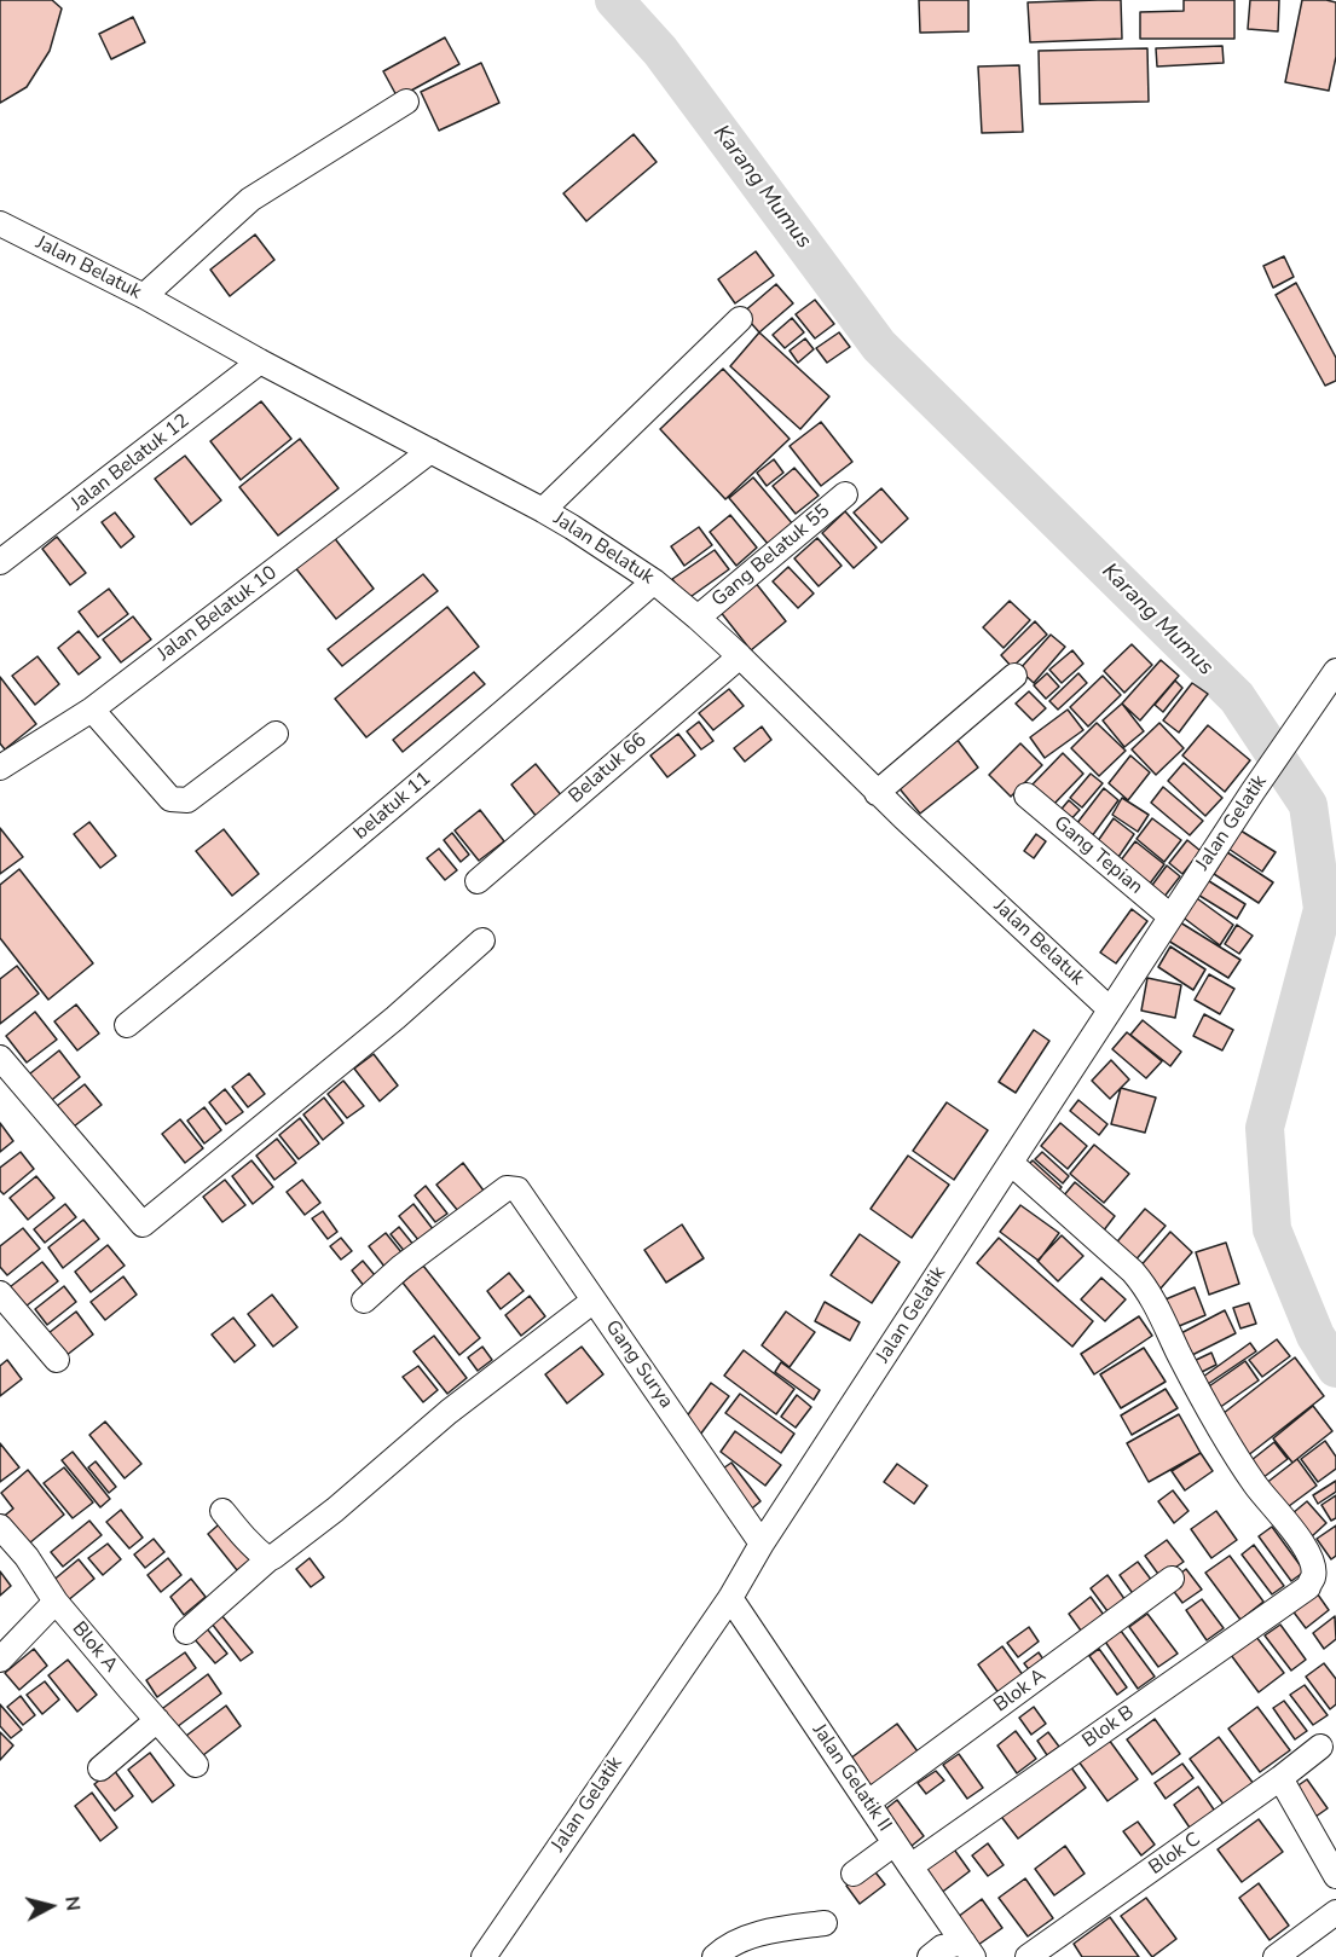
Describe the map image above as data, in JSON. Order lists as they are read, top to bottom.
{
  "streets": {
    "street": [
      "Jalan Belatuk",
      "Jalan Belatuk 12",
      "Gang Belatuk 55",
      "Jalan Belatuk 10",
      "Belatuk 66",
      "belatuk 11",
      "Jalan Gelatik",
      "Gang Tepian",
      "Gang Surya",
      "Blok A",
      "Blok B",
      "Jalan Gelatik II",
      "Blok C"
    ]
  },
  "crossings": [
    ["Jalan Belatuk", "Jalan Belatuk 12"],
    ["Jalan Belatuk", "Gang Belatuk 55"],
    ["Jalan Belatuk", "Jalan Belatuk 10"],
    ["Jalan Belatuk", "Belatuk 66"],
    ["Jalan Belatuk", "belatuk 11"],
    ["Jalan Belatuk", "Jalan Gelatik"],
    ["Jalan Gelatik", "Gang Tepian"],
    ["Jalan Gelatik", "Gang Surya"],
    ["Jalan Gelatik", "Blok B"],
    ["Jalan Gelatik", "Jalan Gelatik II"],
    ["Blok A", "Jalan Gelatik II"],
    ["Blok B", "Jalan Gelatik II"]
  ],
  "water": ["Karang Mumus"],
  "north": "right"
}
